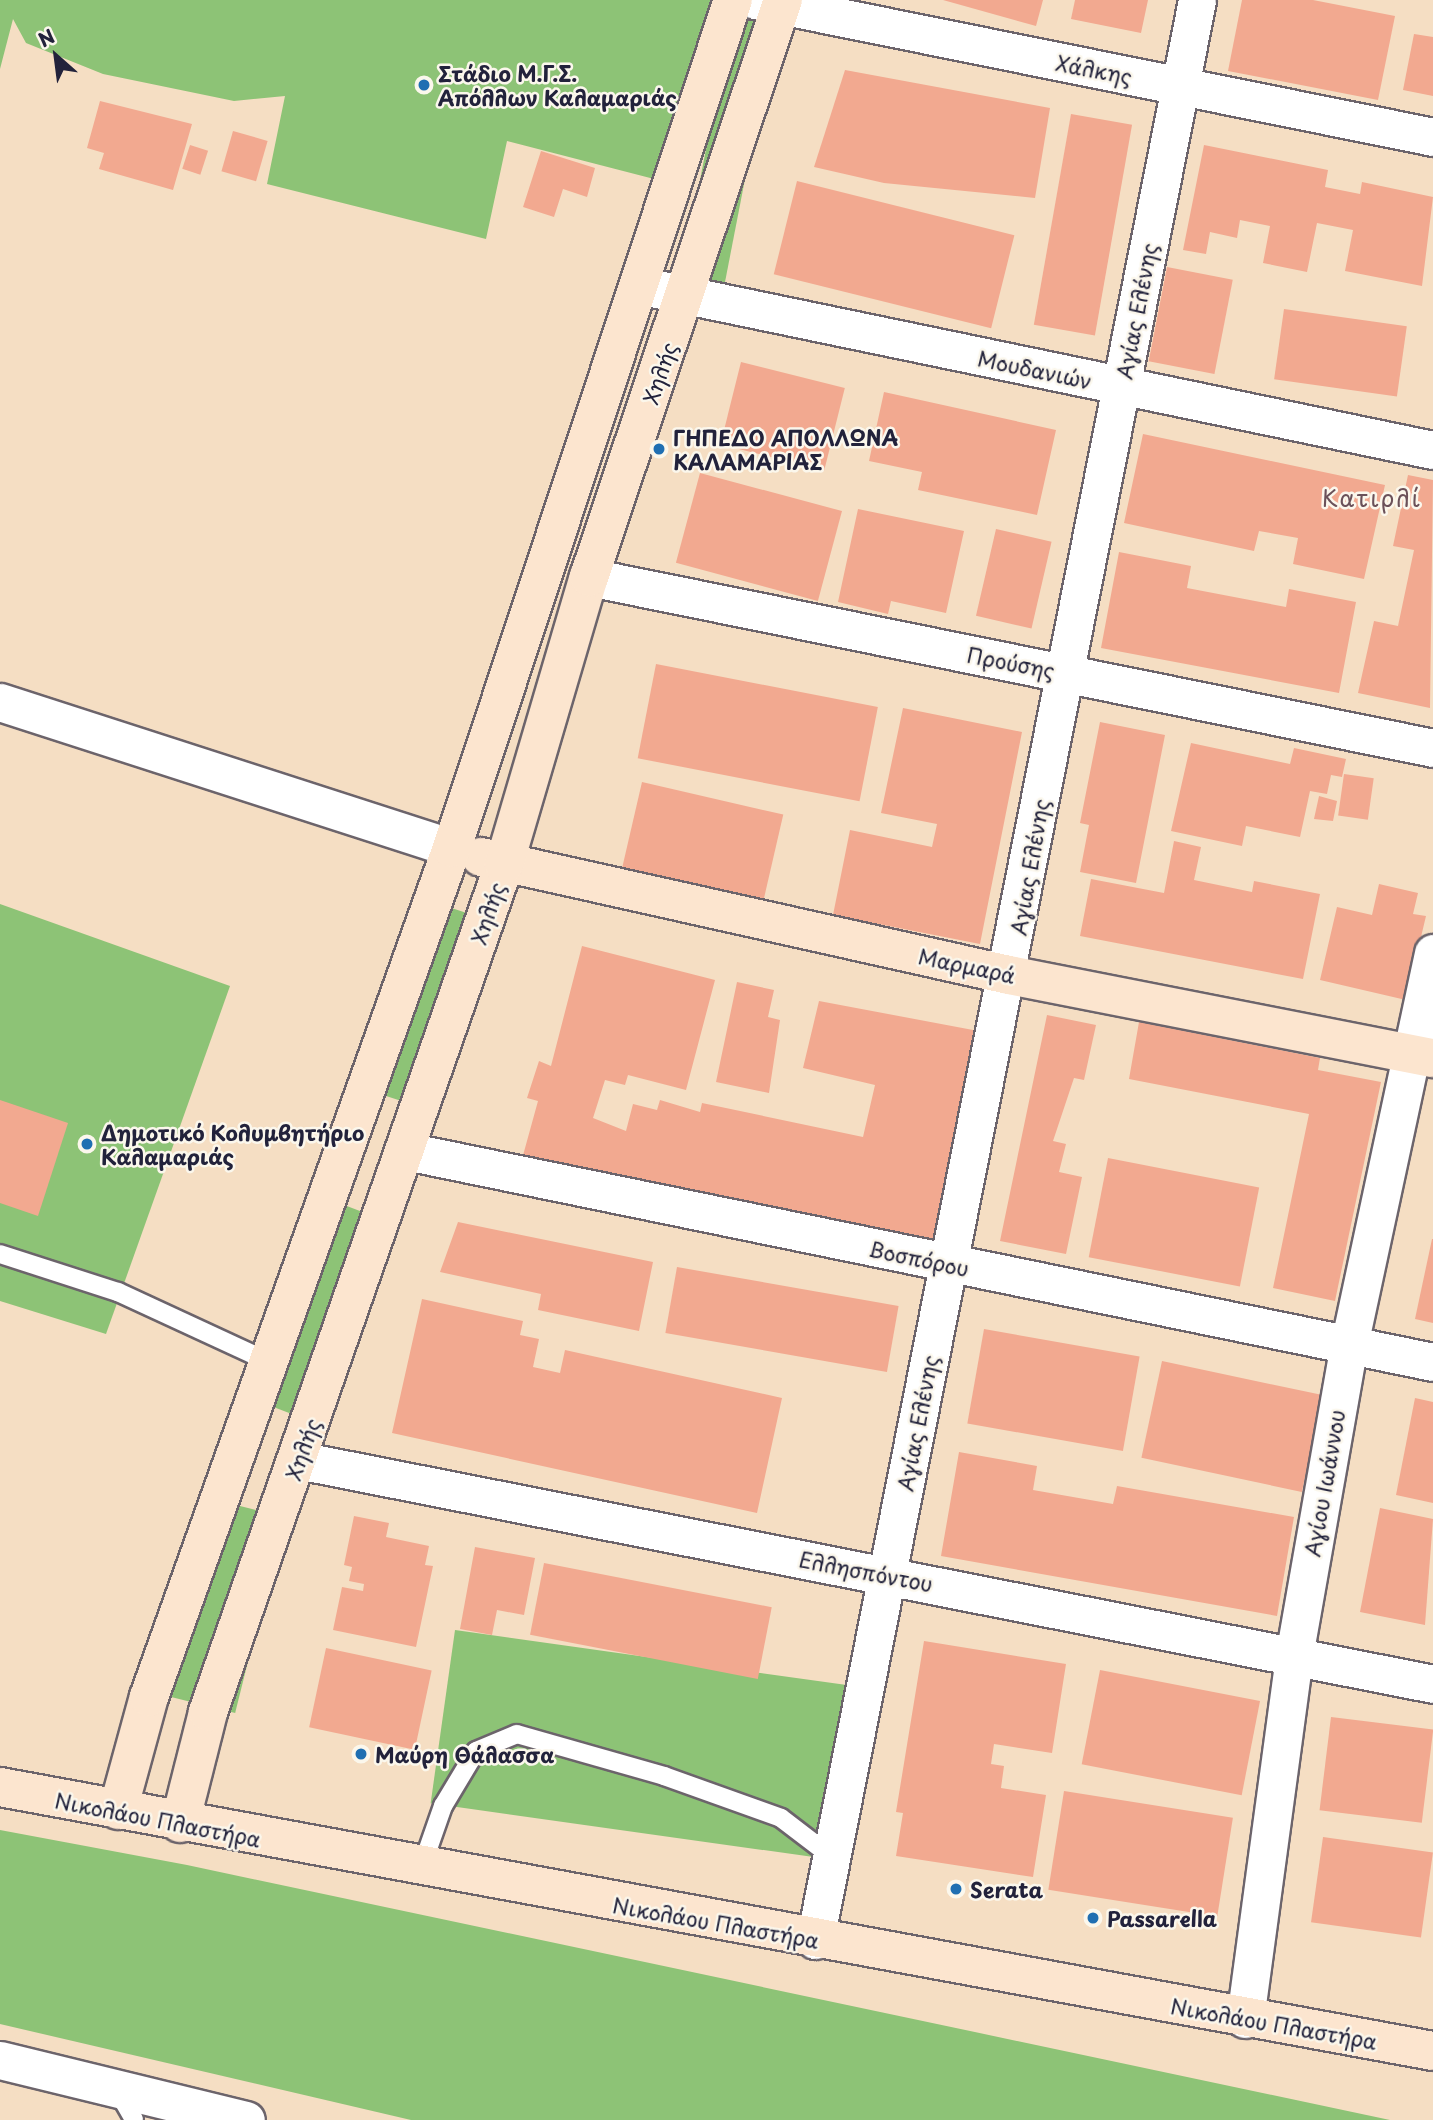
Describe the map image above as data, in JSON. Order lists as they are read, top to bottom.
{
  "streets": {
    "main road": ["Χηλής", "Μαρμαρά", "Νικολάου Πλαστήρα"],
    "street": [
      "Χάλκης",
      "Αγίας Ελένης",
      "Μουδανιών",
      "Προύσης",
      "Βοσπόρου",
      "Αγίου Ιωάννου",
      "Ελλησπόντου"
    ]
  },
  "crossings": [
    ["Χάλκης", "Αγίας Ελένης"],
    ["Χάλκης", "Χηλής"],
    ["Αγίας Ελένης", "Μουδανιών"],
    ["Αγίας Ελένης", "Προύσης"],
    ["Αγίας Ελένης", "Μαρμαρά"],
    ["Αγίας Ελένης", "Βοσπόρου"],
    ["Αγίας Ελένης", "Ελλησπόντου"],
    ["Αγίας Ελένης", "Νικολάου Πλαστήρα"],
    ["Μουδανιών", "Χηλής"],
    ["Χηλής", "Προύσης"],
    ["Χηλής", "Μαρμαρά"],
    ["Χηλής", "Βοσπόρου"],
    ["Χηλής", "Ελλησπόντου"],
    ["Χηλής", "Νικολάου Πλαστήρα"],
    ["Μαρμαρά", "Αγίου Ιωάννου"],
    ["Βοσπόρου", "Αγίου Ιωάννου"],
    ["Αγίου Ιωάννου", "Ελλησπόντου"],
    ["Αγίου Ιωάννου", "Νικολάου Πλαστήρα"]
  ],
  "districts": ["Κατιρλί"],
  "places": [
    "Στάδιο Μ.Γ.Σ. Απόλλων Καλαμαριάς",
    "ΓΗΠΕΔΟ ΑΠΟΛΛΩΝΑ ΚΑΛΑΜΑΡΙΑΣ",
    "Δημοτικό Κολυμβητήριο Καλαμαριάς",
    "Μαύρη Θάλασσα",
    "Serata",
    "Passarella"
  ],
  "north": "top left"
}
